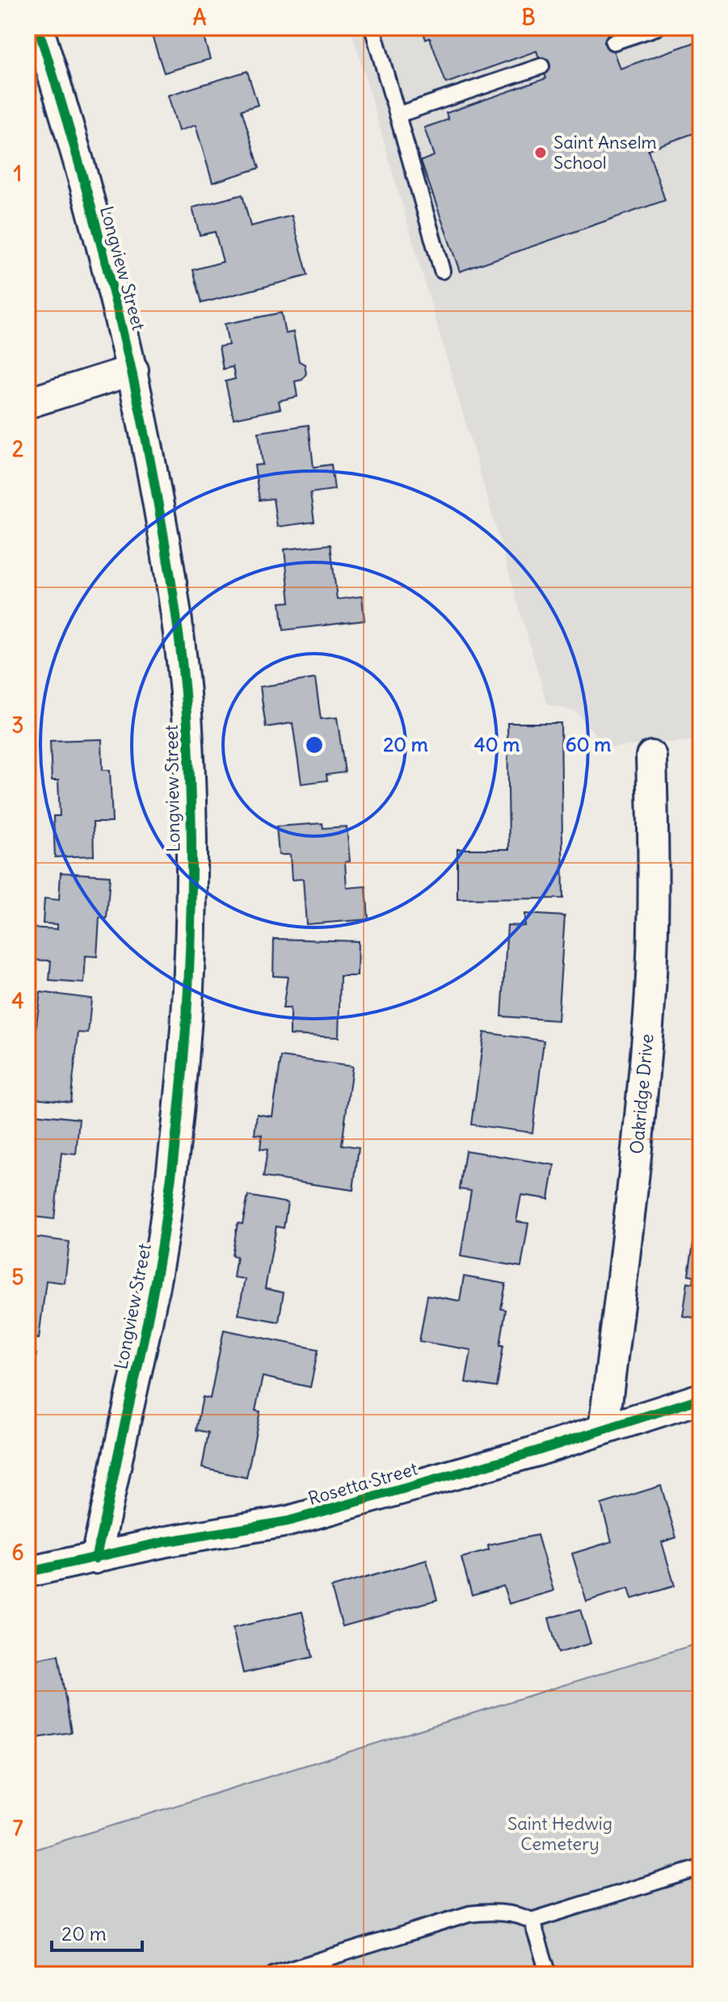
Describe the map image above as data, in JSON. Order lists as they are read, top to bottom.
{
  "streets": {
    "street": ["Longview Street", "Oakridge Drive", "Rosetta Street"]
  },
  "crossings": [
    ["Longview Street", "Rosetta Street"],
    ["Oakridge Drive", "Rosetta Street"]
  ],
  "parks": ["Saint Hedwig Cemetery"],
  "places": ["Saint Anselm School"],
  "scale_bar": "20 m",
  "grid": {
    "columns": ["A", "B"],
    "rows": [
      "1",
      "2",
      "3",
      "4",
      "5",
      "6",
      "7"
    ]
  },
  "rings": ["20 m", "40 m", "60 m"]
}
